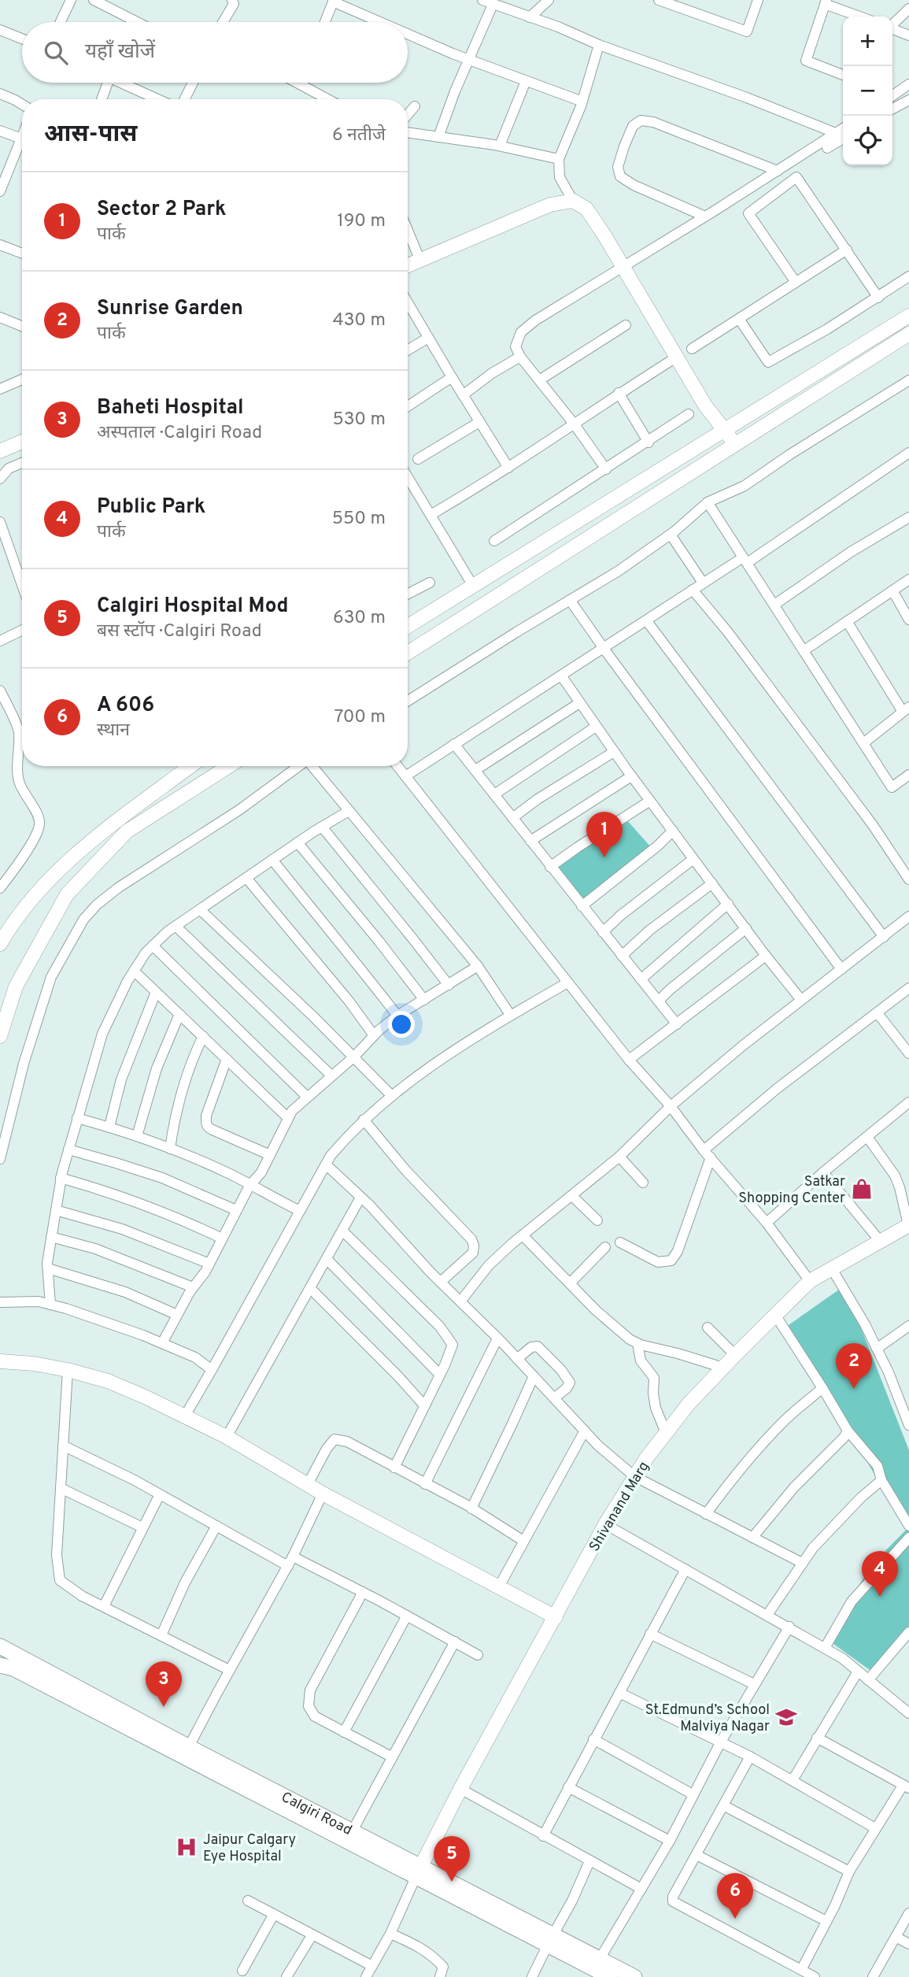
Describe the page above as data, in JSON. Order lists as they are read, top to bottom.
{
  "streets": {
    "main road": ["Calgiri Road"],
    "street": ["Shivanand Marg"]
  },
  "crossings": [
    ["Shivanand Marg", "Calgiri Road"]
  ],
  "places": {
    "shop": ["Satkar Shopping Center"],
    "school or university": ["St.Edmund’s School Malviya Nagar"],
    "hospital": ["Jaipur Calgary Eye Hospital"]
  },
  "page": {
    "map_buttons": ["+", "−"],
    "search": "यहाँ खोजें",
    "heading": ["आस-पास", "6 नतीजे"],
    "list": [
      {
        "mark": "1",
        "name": "Sector 2 Park",
        "note": "पार्क",
        "value": "190 m"
      },
      {
        "mark": "2",
        "name": "Sunrise Garden",
        "note": "पार्क",
        "value": "430 m"
      },
      {
        "mark": "3",
        "name": "Baheti Hospital",
        "note": "अस्पताल · Calgiri Road",
        "value": "530 m"
      },
      {
        "mark": "4",
        "name": "Public Park",
        "note": "पार्क",
        "value": "550 m"
      },
      {
        "mark": "5",
        "name": "Calgiri Hospital Mod",
        "note": "बस स्टॉप · Calgiri Road",
        "value": "630 m"
      },
      {
        "mark": "6",
        "name": "A 606",
        "note": "स्थान",
        "value": "700 m"
      }
    ],
    "pins": [
      "1",
      "2",
      "4",
      "3",
      "5",
      "6"
    ]
  }
}
